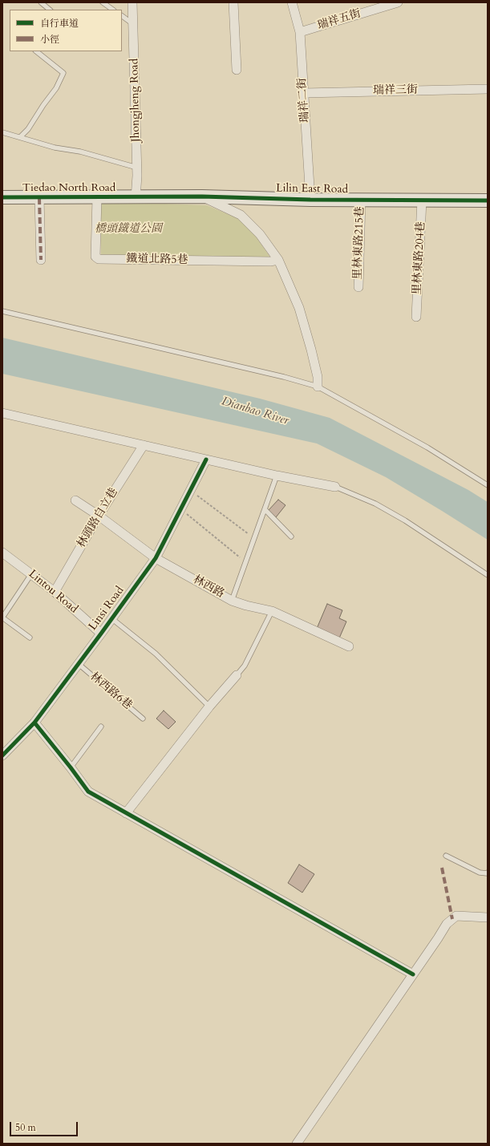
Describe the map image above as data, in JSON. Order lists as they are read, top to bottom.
{
  "streets": {
    "street": [
      "瑞祥五街",
      "瑞祥三街",
      "Jhongjheng Road",
      "瑞祥二街",
      "Tiedao North Road",
      "Lilin East Road",
      "里林東路215巷",
      "里林東路204巷",
      "鐵道北路5巷",
      "林頭路自立巷",
      "林西路",
      "Lintou Road",
      "Linsi Road"
    ],
    "lane": ["林西路6巷"]
  },
  "crossings": [
    ["瑞祥五街", "瑞祥二街"],
    ["瑞祥三街", "瑞祥二街"],
    ["Jhongjheng Road", "Tiedao North Road"],
    ["Jhongjheng Road", "Lilin East Road"],
    ["瑞祥二街", "Lilin East Road"],
    ["Tiedao North Road", "Lilin East Road"],
    ["Tiedao North Road", "鐵道北路5巷"],
    ["Lilin East Road", "里林東路215巷"],
    ["Lilin East Road", "里林東路204巷"],
    ["林頭路自立巷", "林西路"],
    ["林頭路自立巷", "Lintou Road"],
    ["林西路", "Linsi Road"],
    ["Lintou Road", "Linsi Road"],
    ["Linsi Road", "林西路6巷"]
  ],
  "water": ["Dianbao River"],
  "parks": ["橋頭鐵道公園"],
  "legend": ["自行車道", "小徑"],
  "scale_bar": "50 m"
}
